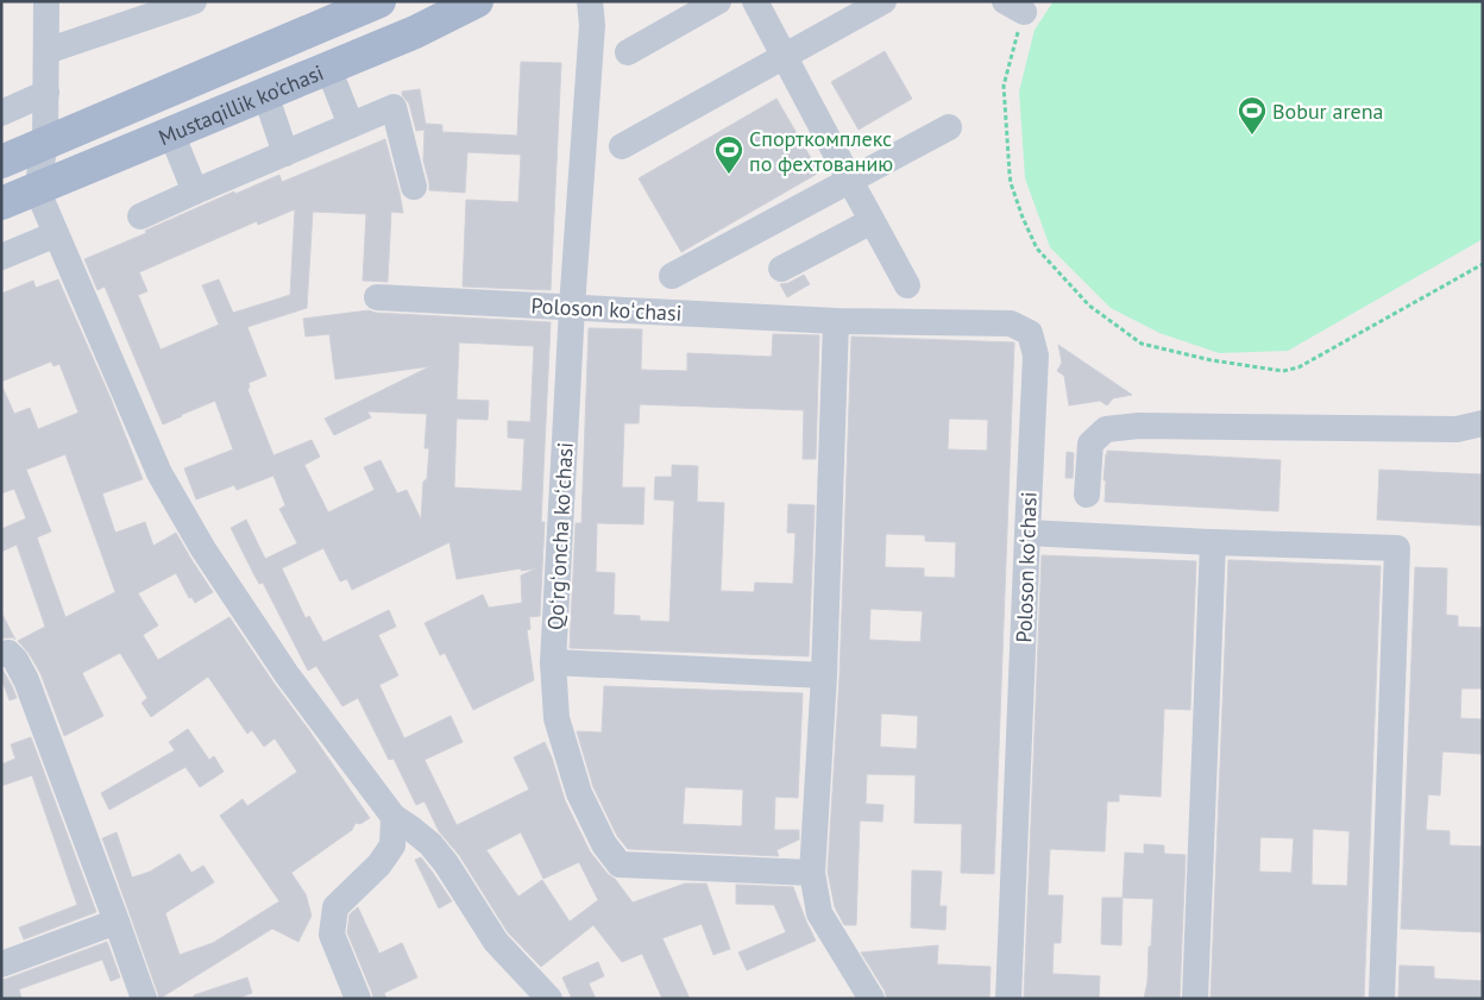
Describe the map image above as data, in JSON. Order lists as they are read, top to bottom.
{
  "streets": {
    "main road": ["Mustaqillik ko'chasi"],
    "street": ["Poloson koʻchasi", "Qoʻrgʻoncha koʻchasi"]
  },
  "crossings": [
    ["Poloson koʻchasi", "Qoʻrgʻoncha koʻchasi"]
  ],
  "places": {
    "sports": ["Bobur arena", "Спорткомплекс по фехтованию"]
  }
}
